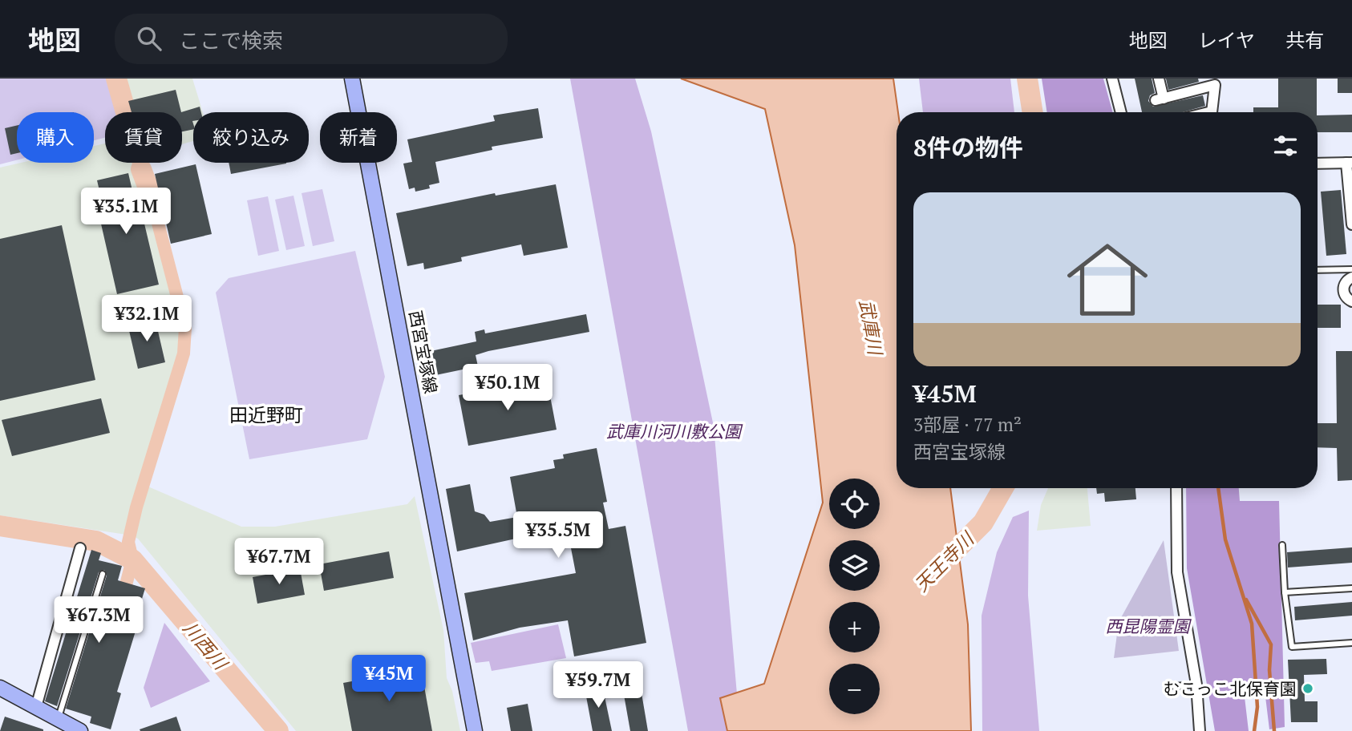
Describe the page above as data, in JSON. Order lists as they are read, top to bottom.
{
  "streets": {
    "main road": ["西宮宝塚線"]
  },
  "districts": ["田近野町"],
  "water": ["武庫川", "天王寺川", "川西川"],
  "parks": ["武庫川河川敷公園", "西昆陽霊園"],
  "places": ["むこっこ北保育園"],
  "page": {
    "header": "地図",
    "search": "ここで検索",
    "nav": ["地図", "レイヤ", "共有"],
    "chip": [
      "購入",
      "賃貸",
      "絞り込み",
      "新着"
    ],
    "heading": "8件の物件",
    "list": [
      {
        "name": "¥45M",
        "note": "3部屋 · 77 m² · 西宮宝塚線"
      }
    ],
    "price": [
      "¥35.1M",
      "¥32.1M",
      "¥50.1M",
      "¥35.5M",
      "¥67.7M",
      "¥67.3M",
      "¥45M",
      "¥59.7M"
    ],
    "map_buttons": ["+", "−"]
  }
}
